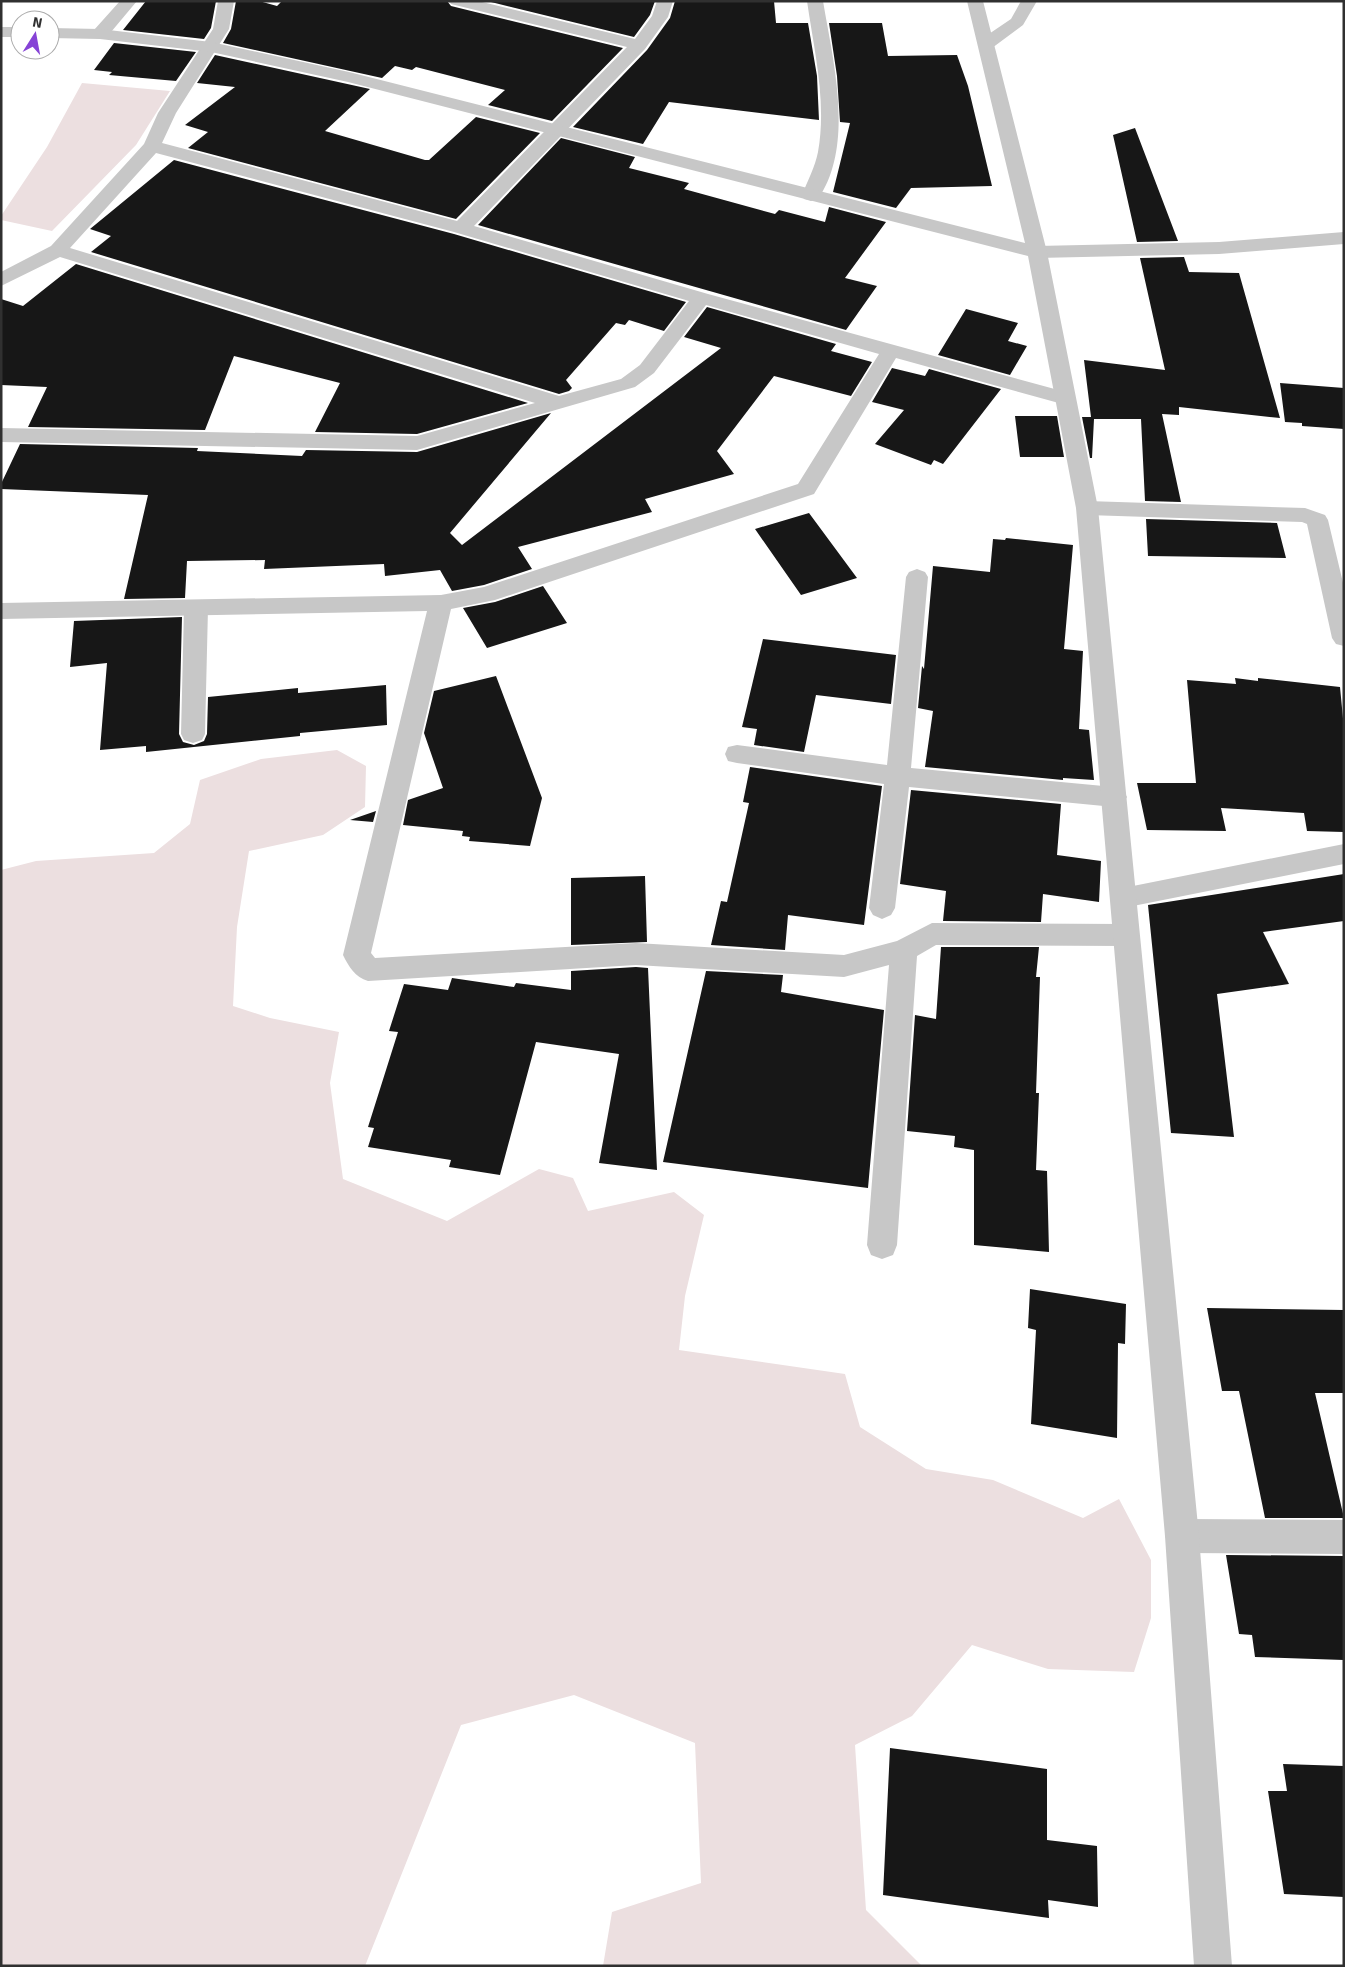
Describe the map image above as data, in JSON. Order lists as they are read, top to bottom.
{
  "north": "top"
}
